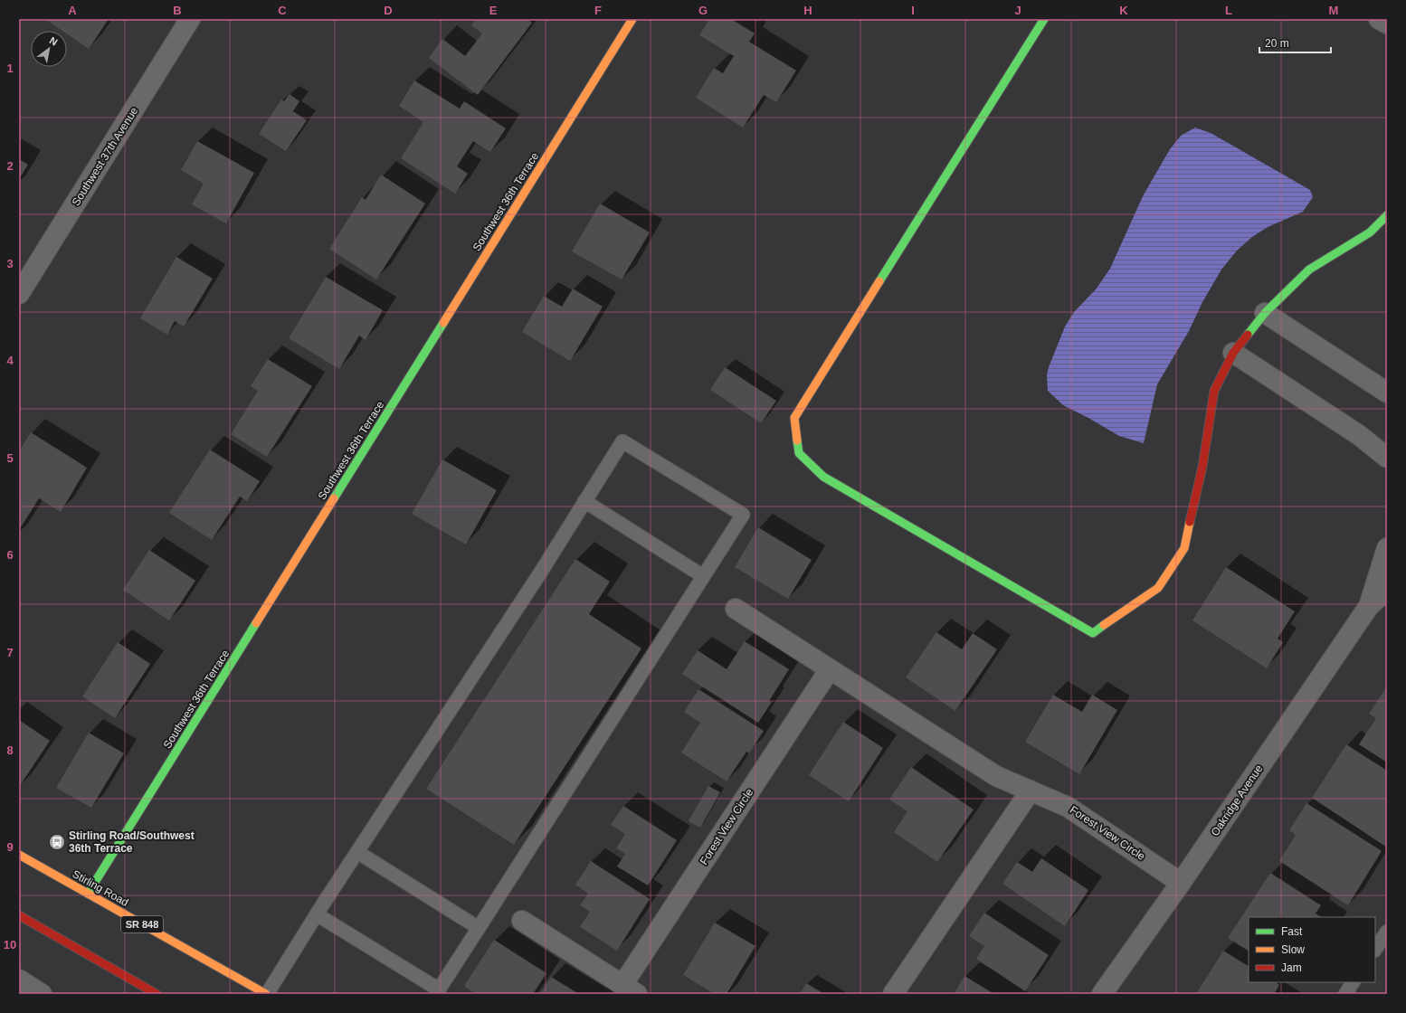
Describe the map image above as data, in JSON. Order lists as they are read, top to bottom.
{
  "streets": {
    "street": [
      "Southwest 37th Avenue",
      "Southwest 36th Terrace",
      "Oakridge Avenue",
      "Forest View Circle",
      "Stirling Road",
      "SR 848"
    ]
  },
  "crossings": [
    ["Southwest 36th Terrace", "Stirling Road"],
    ["Oakridge Avenue", "Forest View Circle"]
  ],
  "places": {
    "bus stop": ["Stirling Road/Southwest 36th Terrace"]
  },
  "legend": ["Fast", "Slow", "Jam"],
  "scale_bar": "20 m",
  "north": "top right",
  "grid": {
    "columns": [
      "A",
      "B",
      "C",
      "D",
      "E",
      "F",
      "G",
      "H",
      "I",
      "J",
      "K",
      "L",
      "M"
    ],
    "rows": [
      "1",
      "2",
      "3",
      "4",
      "5",
      "6",
      "7",
      "8",
      "9",
      "10"
    ]
  }
}
